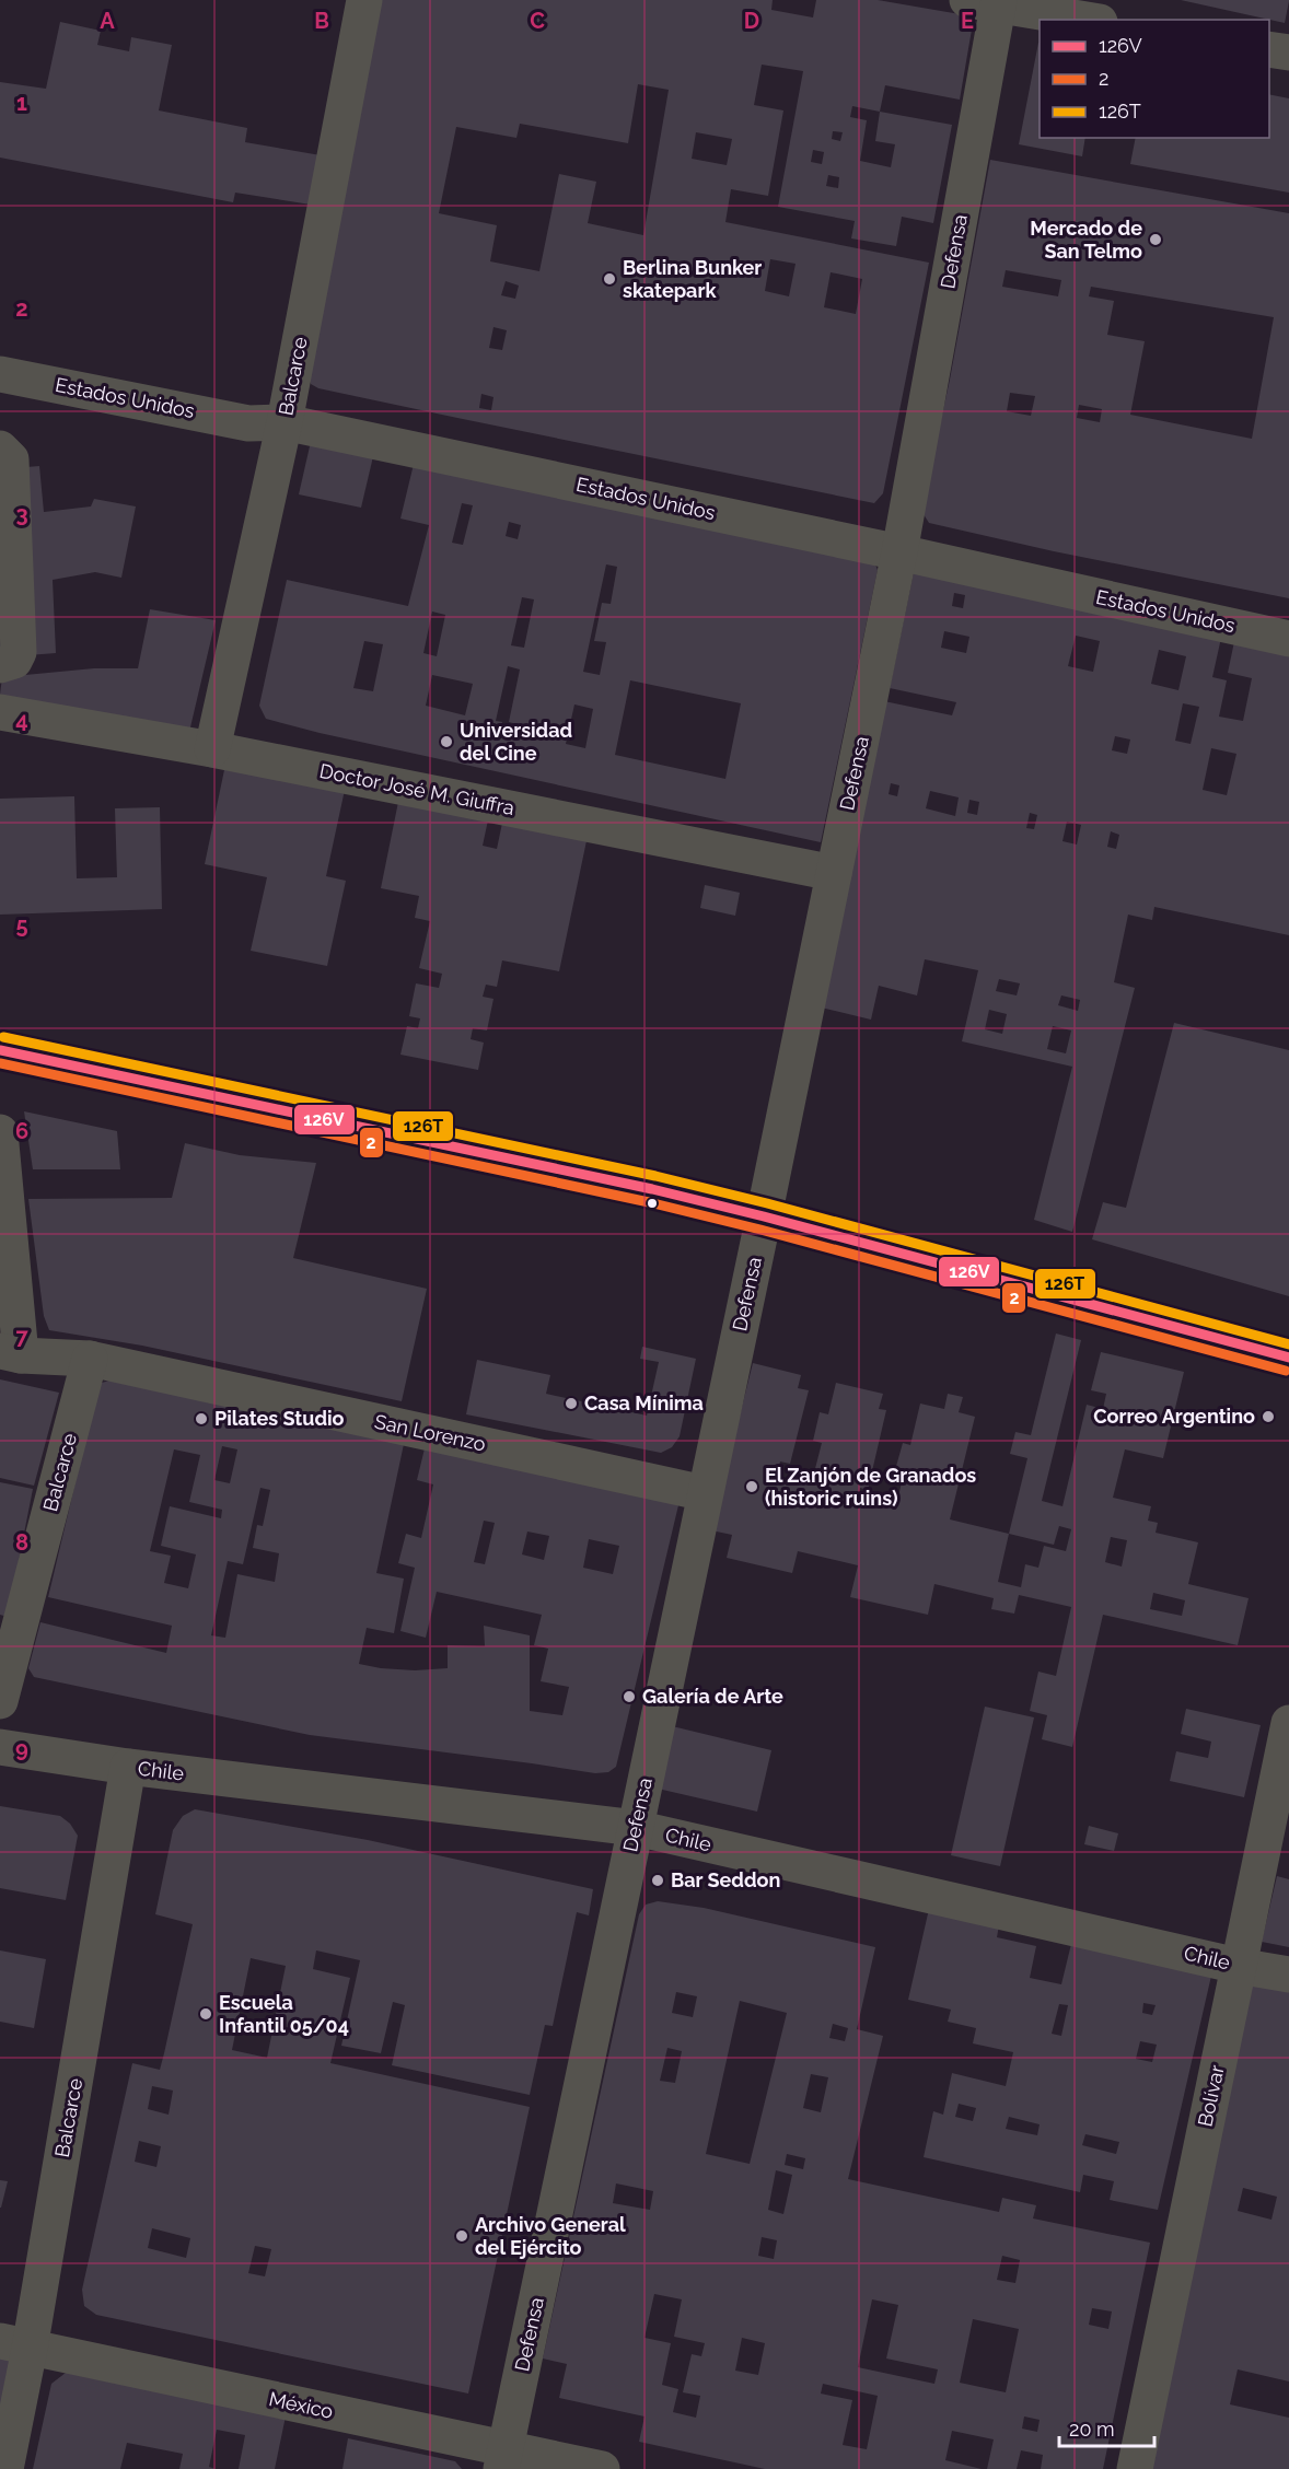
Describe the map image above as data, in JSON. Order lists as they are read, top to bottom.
{
  "streets": {
    "street": [
      "Defensa",
      "Balcarce",
      "Estados Unidos",
      "Doctor José M. Giuffra",
      "San Lorenzo",
      "Chile",
      "Bolívar",
      "México"
    ]
  },
  "crossings": [
    ["Defensa", "Estados Unidos"],
    ["Defensa", "Doctor José M. Giuffra"],
    ["Defensa", "San Lorenzo"],
    ["Defensa", "Chile"],
    ["Defensa", "México"],
    ["Balcarce", "Estados Unidos"],
    ["Balcarce", "Doctor José M. Giuffra"],
    ["Balcarce", "San Lorenzo"],
    ["Balcarce", "Chile"],
    ["Balcarce", "México"],
    ["Chile", "Bolívar"]
  ],
  "places": [
    "Mercado de San Telmo",
    "Berlina Bunker skatepark",
    "Universidad del Cine",
    "Casa Mínima",
    "Correo Argentino",
    "Pilates Studio",
    "El Zanjón de Granados (historic ruins)",
    "Galería de Arte",
    "Bar Seddon",
    "Escuela Infantil 05/04",
    "Archivo General del Ejército"
  ],
  "lines": ["transit line 126T", "transit line 126V", "transit line 2"],
  "legend": ["126V", "2", "126T"],
  "scale_bar": "20 m",
  "grid": {
    "columns": [
      "A",
      "B",
      "C",
      "D",
      "E"
    ],
    "rows": [
      "1",
      "2",
      "3",
      "4",
      "5",
      "6",
      "7",
      "8",
      "9"
    ]
  }
}
